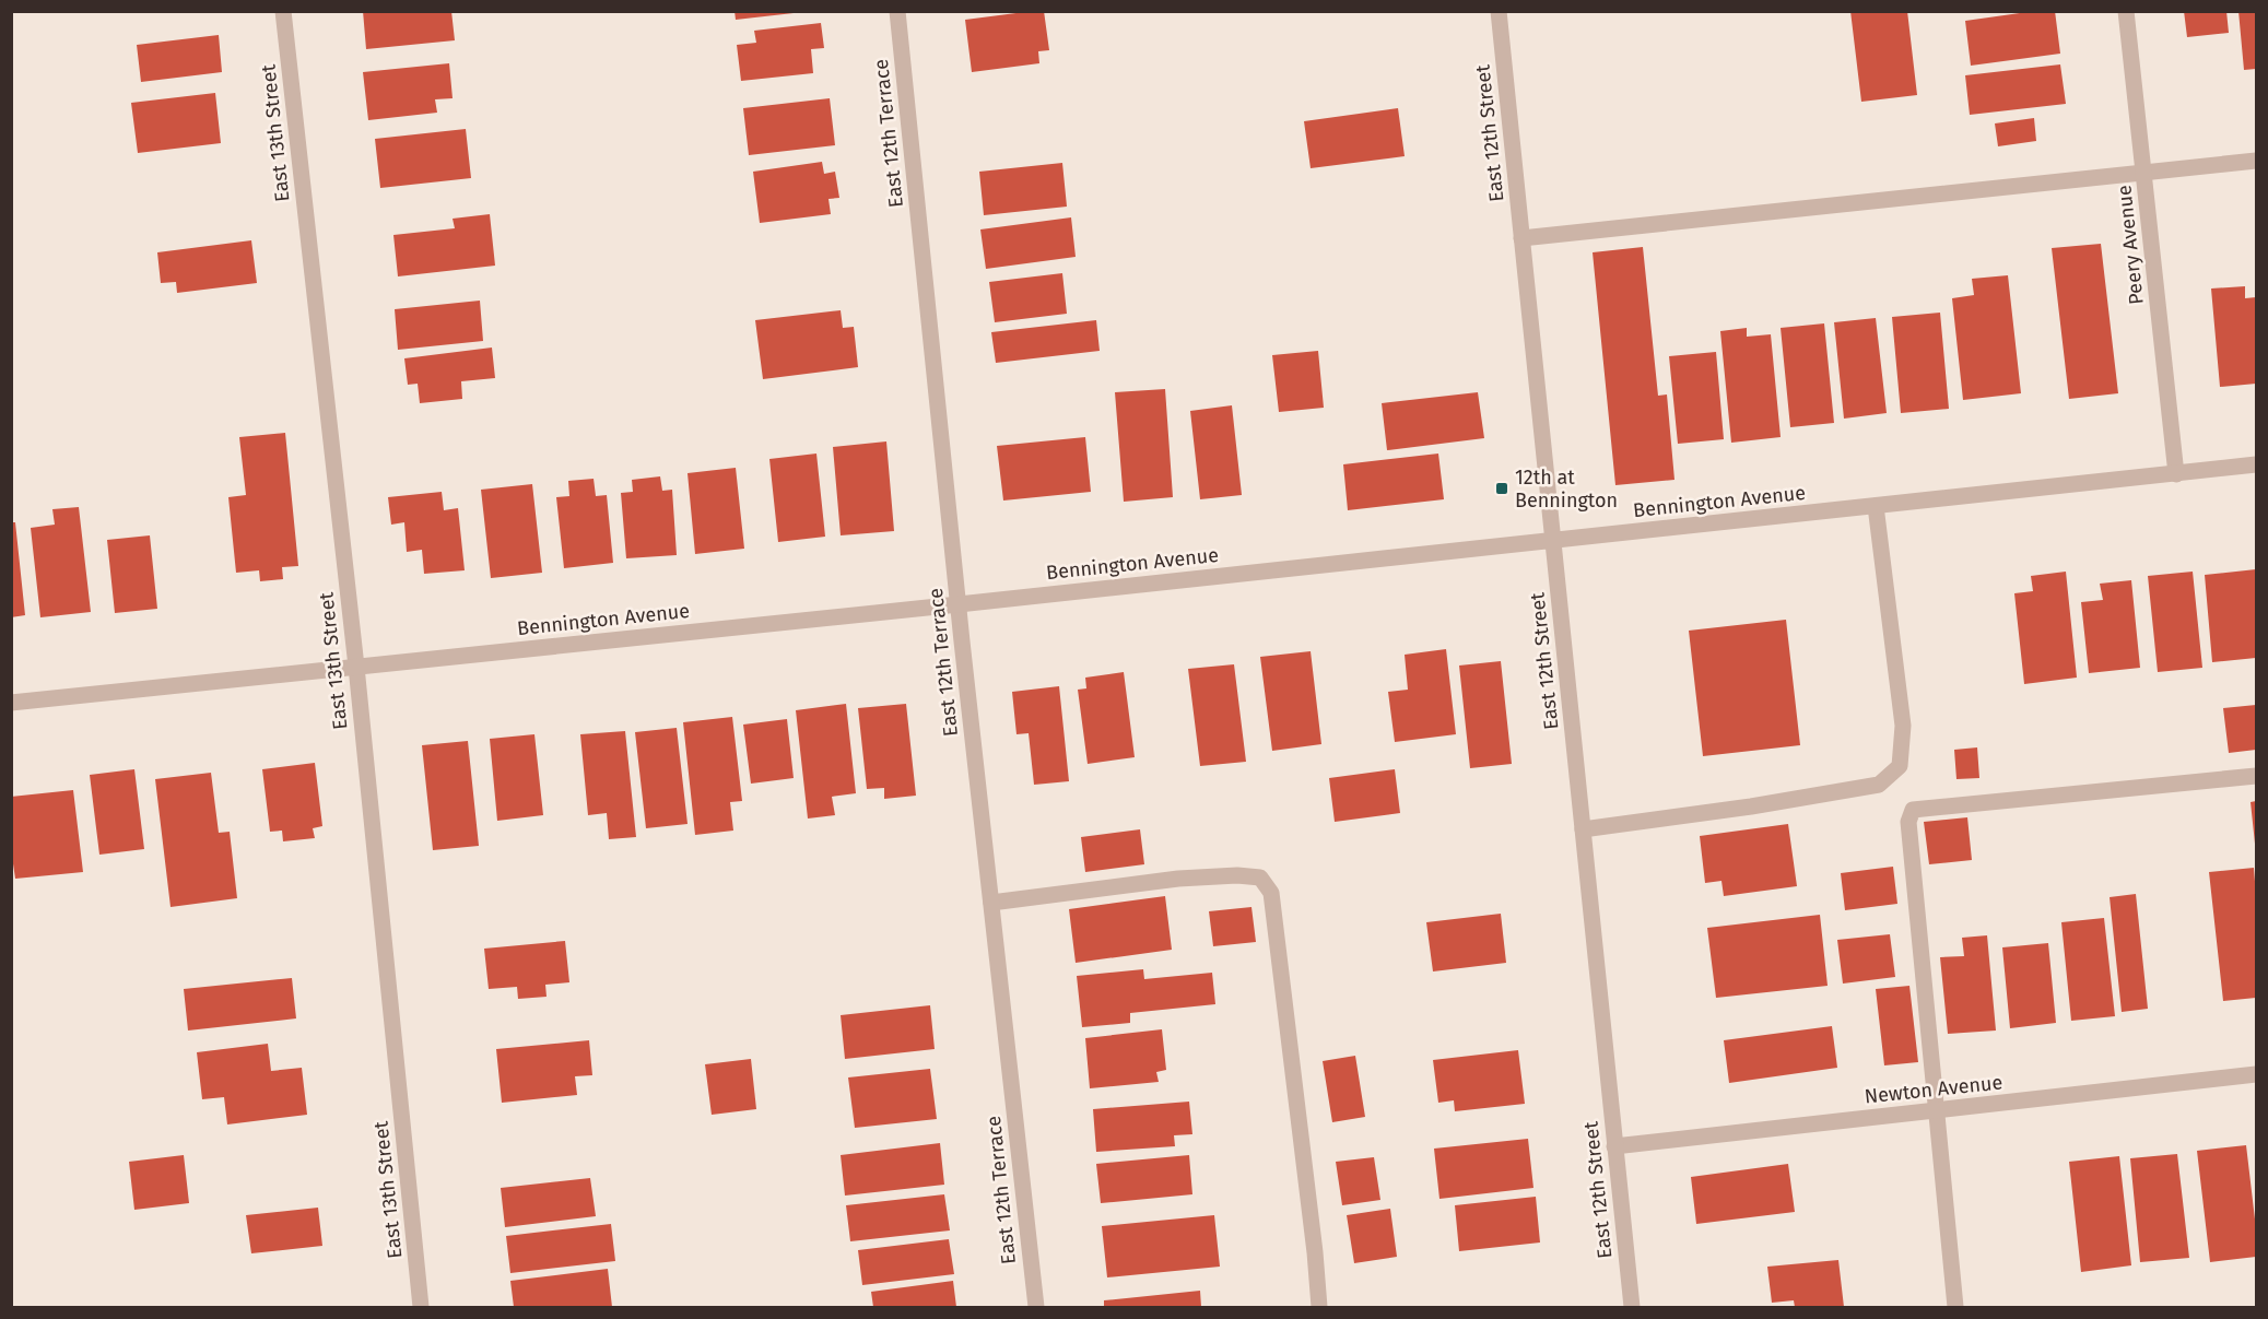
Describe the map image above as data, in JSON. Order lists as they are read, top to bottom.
{
  "streets": {
    "street": [
      "East 13th Street",
      "East 12th Terrace",
      "East 12th Street",
      "Peery Avenue",
      "Bennington Avenue",
      "Newton Avenue"
    ]
  },
  "crossings": [
    ["East 13th Street", "Bennington Avenue"],
    ["East 12th Terrace", "Bennington Avenue"],
    ["East 12th Street", "Bennington Avenue"],
    ["East 12th Street", "Newton Avenue"],
    ["Peery Avenue", "Bennington Avenue"]
  ],
  "places": {
    "transit": ["12th at Bennington"]
  }
}
